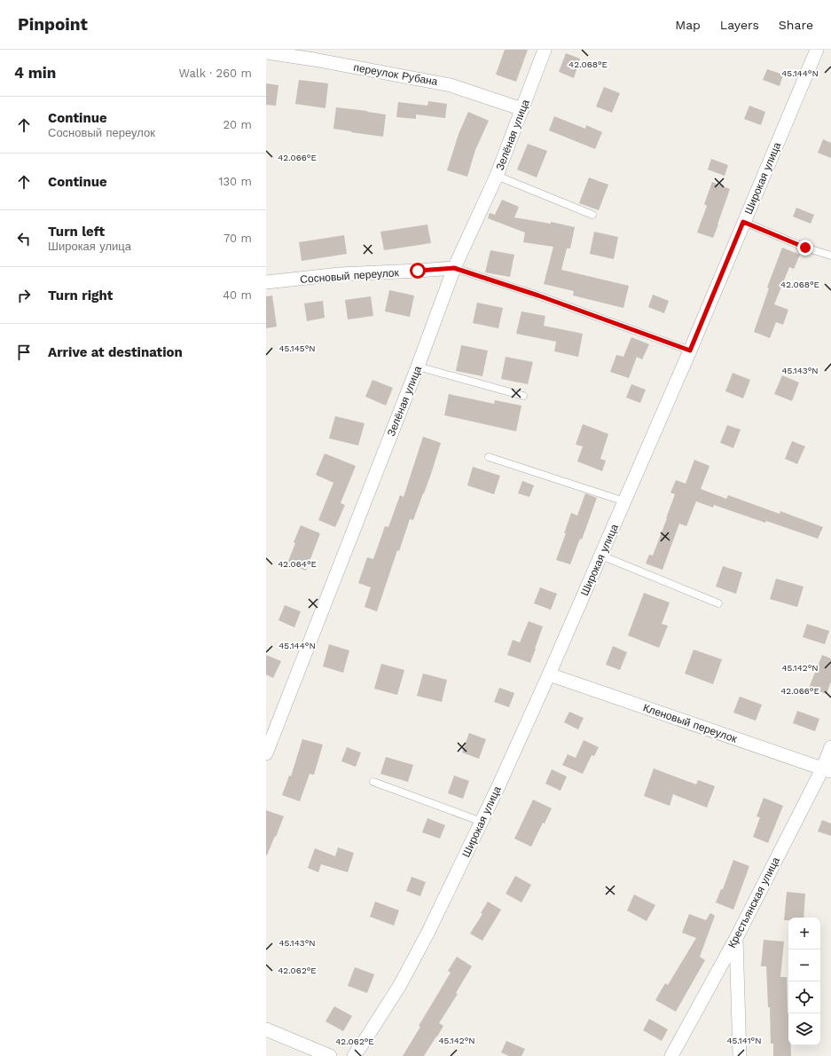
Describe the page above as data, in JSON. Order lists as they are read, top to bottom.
{
  "streets": {
    "street": [
      "переулок Рубана",
      "Зелёная улица",
      "Широкая улица",
      "Сосновый переулок",
      "Кленовый переулок",
      "Крестьянская улица"
    ]
  },
  "crossings": [
    ["переулок Рубана", "Зелёная улица"],
    ["Зелёная улица", "Сосновый переулок"],
    ["Широкая улица", "Кленовый переулок"],
    ["Кленовый переулок", "Крестьянская улица"]
  ],
  "page": {
    "header": "Pinpoint",
    "nav": ["Map", "Layers", "Share"],
    "heading": ["4 min", "Walk · 260 m"],
    "list": [
      ["Continue", "Сосновый переулок", "20 m"],
      ["Continue", "130 m"],
      ["Turn left", "Широкая улица", "70 m"],
      ["Turn right", "40 m"],
      "Arrive at destination"
    ],
    "map_buttons": ["+", "−"]
  },
  "coordinates": [
    "42.068°E",
    "45.144°N",
    "42.066°E",
    "45.145°N",
    "45.143°N",
    "42.064°E",
    "45.142°N",
    "42.062°E",
    "45.141°N"
  ]
}
